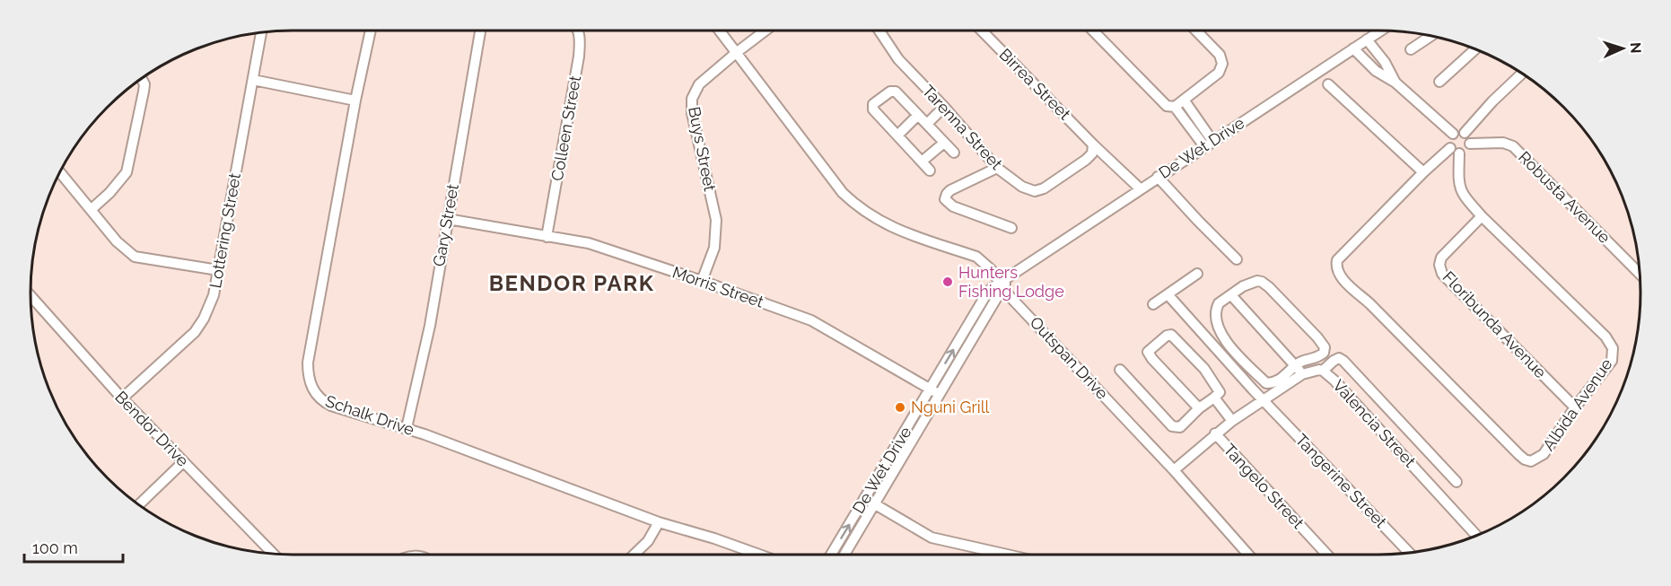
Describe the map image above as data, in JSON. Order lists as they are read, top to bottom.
{
  "streets": {
    "street": [
      "Birrea Street",
      "Tarenna Street",
      "Colleen Street",
      "De Wet Drive",
      "Buys Street",
      "Robusta Avenue",
      "Gary Street",
      "Lottering Street",
      "Morris Street",
      "Floribunda Avenue",
      "Outspan Drive",
      "Albida Avenue",
      "Schalk Drive",
      "Valencia Street",
      "Bendor Drive",
      "Tangerine Street",
      "Tangelo Street"
    ]
  },
  "crossings": [
    ["Birrea Street", "Tarenna Street"],
    ["Birrea Street", "De Wet Drive"],
    ["Colleen Street", "Morris Street"],
    ["De Wet Drive", "Morris Street"],
    ["De Wet Drive", "Outspan Drive"],
    ["Buys Street", "Morris Street"],
    ["Buys Street", "Outspan Drive"],
    ["Robusta Avenue", "Albida Avenue"],
    ["Gary Street", "Morris Street"],
    ["Gary Street", "Schalk Drive"],
    ["Lottering Street", "Bendor Drive"],
    ["Floribunda Avenue", "Albida Avenue"],
    ["Outspan Drive", "Valencia Street"],
    ["Valencia Street", "Tangerine Street"],
    ["Valencia Street", "Tangelo Street"]
  ],
  "districts": ["BENDOR PARK"],
  "places": ["Hunters Fishing Lodge", "Nguni Grill"],
  "scale_bar": "100 m",
  "north": "right"
}
